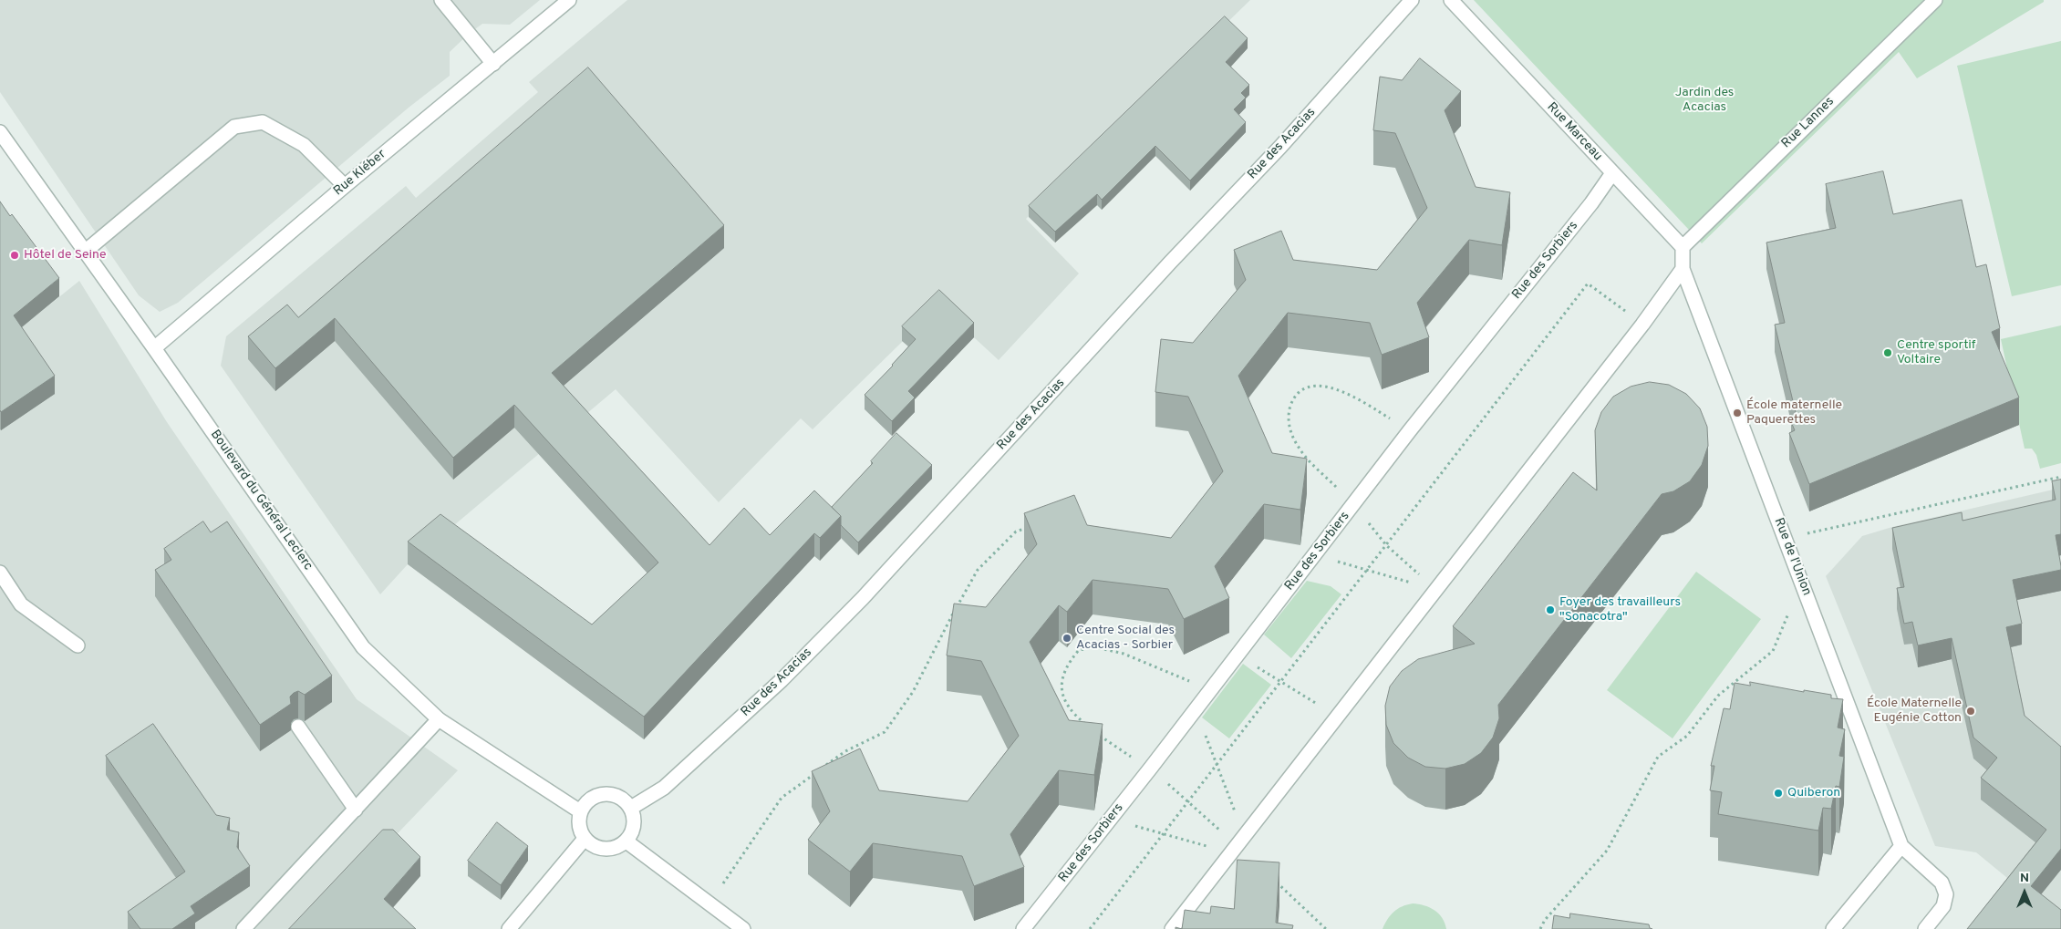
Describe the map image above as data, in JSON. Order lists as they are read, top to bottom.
{
  "streets": {
    "street": [
      "Rue Lannes",
      "Rue Marceau",
      "Rue des Acacias",
      "Rue Kléber",
      "Rue des Sorbiers",
      "Boulevard du Général Leclerc",
      "Rue de l'Union"
    ]
  },
  "crossings": [
    ["Rue Lannes", "Rue Marceau"],
    ["Rue Marceau", "Rue des Sorbiers"],
    ["Rue des Acacias", "Boulevard du Général Leclerc"],
    ["Rue Kléber", "Boulevard du Général Leclerc"]
  ],
  "parks": ["Jardin des Acacias"],
  "places": [
    "Hôtel de Seine",
    "Centre sportif Voltaire",
    "École maternelle Paquerettes",
    "Foyer des travailleurs \"Sonacotra\"",
    "Centre Social des Acacias - Sorbier",
    "École Maternelle Eugénie Cotton",
    "Quiberon"
  ],
  "north": "top"
}
